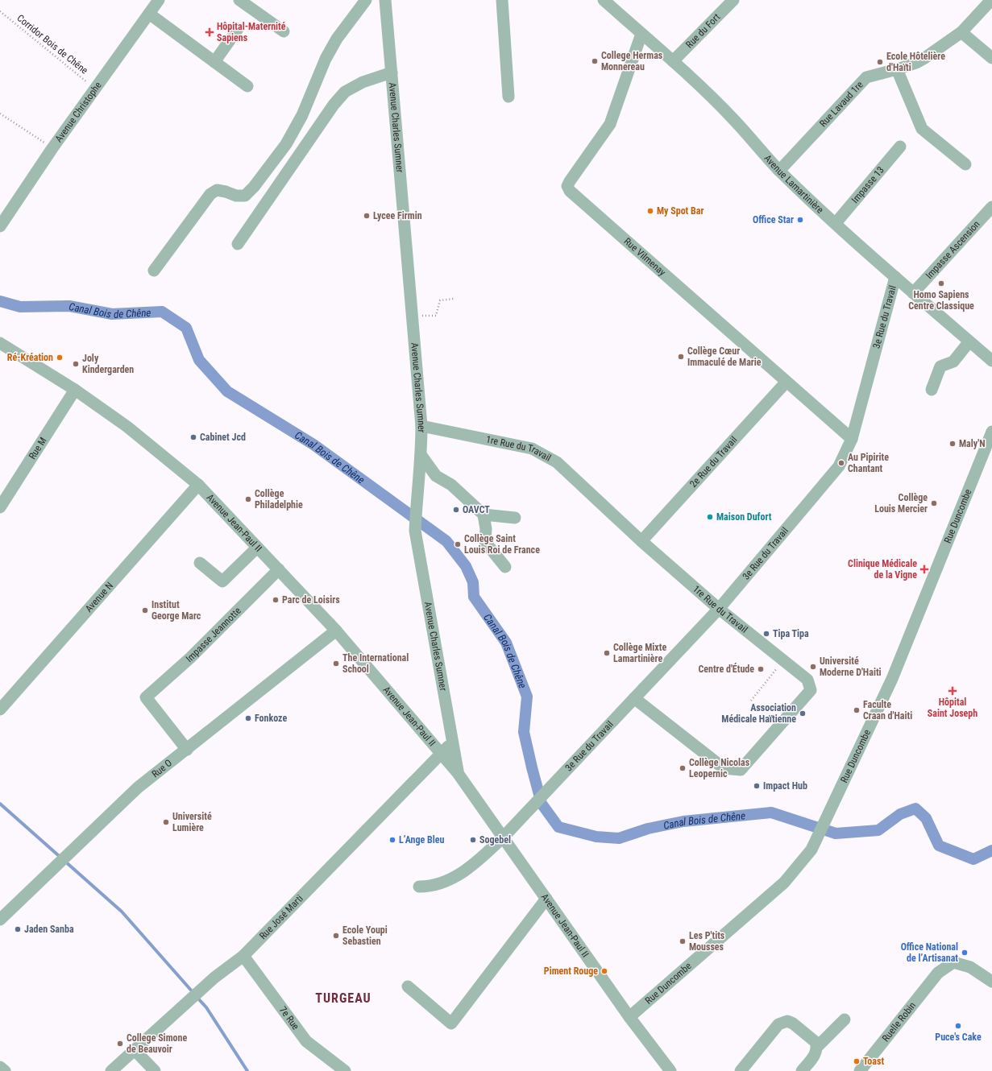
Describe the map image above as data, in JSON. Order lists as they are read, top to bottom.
{
  "streets": {
    "street": [
      "Rue du Fort",
      "Rue Lavaud 1re",
      "Avenue Christophe",
      "Avenue Charles Sumner",
      "Avenue Lamartinière",
      "Impasse 13",
      "Impasse Ascension",
      "Rue Vilmenay",
      "3e Rue du Travail",
      "Rue M",
      "1re Rue du Travail",
      "2e Rue du Travail",
      "Rue Duncombe",
      "Avenue Jean-Paul II",
      "Avenue N",
      "Impasse Jeannotte",
      "Rue O",
      "Rue José Marti",
      "7e Rue",
      "Ruelle Robin"
    ],
    "path": ["Corridor Bois de Chêne"]
  },
  "crossings": [
    ["Rue du Fort", "Avenue Lamartinière"],
    ["Corridor Bois de Chêne", "Avenue Christophe"],
    ["Rue Lavaud 1re", "Avenue Lamartinière"],
    ["Avenue Charles Sumner", "1re Rue du Travail"],
    ["Avenue Charles Sumner", "Avenue Jean-Paul II"],
    ["Avenue Charles Sumner", "Rue José Marti"],
    ["Avenue Lamartinière", "Impasse 13"],
    ["Avenue Lamartinière", "Impasse Ascension"],
    ["Avenue Lamartinière", "Rue Vilmenay"],
    ["Avenue Lamartinière", "3e Rue du Travail"],
    ["Rue Vilmenay", "3e Rue du Travail"],
    ["Rue Vilmenay", "2e Rue du Travail"],
    ["3e Rue du Travail", "1re Rue du Travail"],
    ["3e Rue du Travail", "Avenue Jean-Paul II"],
    ["Rue M", "Avenue Jean-Paul II"],
    ["1re Rue du Travail", "2e Rue du Travail"],
    ["Rue Duncombe", "Avenue Jean-Paul II"],
    ["Avenue Jean-Paul II", "Avenue N"],
    ["Avenue Jean-Paul II", "Impasse Jeannotte"],
    ["Avenue Jean-Paul II", "Rue O"],
    ["Avenue Jean-Paul II", "Rue José Marti"],
    ["Impasse Jeannotte", "Rue O"],
    ["Rue José Marti", "7e Rue"]
  ],
  "districts": ["TURGEAU"],
  "water": ["Canal Bois de Chêne"],
  "places": {
    "health": ["Hôpital-Maternité Sapiens", "Clinique Médicale de la Vigne", "Hôpital Saint Joseph"],
    "other": [
      "College Hermas Monnereau",
      "Ecole Hôtelière d'Haïti",
      "My Spot Bar",
      "Lycee Firmin",
      "Office Star",
      "Homo Sapiens Centre Classique",
      "Collège Cœur Immaculé de Marie",
      "Ré-Kréation",
      "Joly Kindergarden",
      "Cabinet Jcd",
      "Maly'N",
      "Au Pipirite Chantant",
      "Collège Philadelphie",
      "Collège Louis Mercier",
      "OAVCT",
      "Maison Dufort",
      "Collège Saint Louis Roi de France",
      "Parc de Loisirs",
      "Institut George Marc",
      "Tipa Tipa",
      "Collège Mixte Lamartinière",
      "The International School",
      "Université Moderne D'Haiti",
      "Centre d'Étude",
      "Faculte Craan d'Haiti",
      "Association Médicale Haïtienne",
      "Fonkoze",
      "Collège Nicolas Leopernic",
      "Impact Hub",
      "Université Lumière",
      "L’Ange Bleu",
      "Sogebel",
      "Jaden Sanba",
      "Ecole Youpi Sebastien",
      "Les P'tits Mousses",
      "Office National de l’Artisanat",
      "Piment Rouge",
      "Puce's Cake",
      "College Simone de Beauvoir",
      "Toast"
    ]
  }
}
